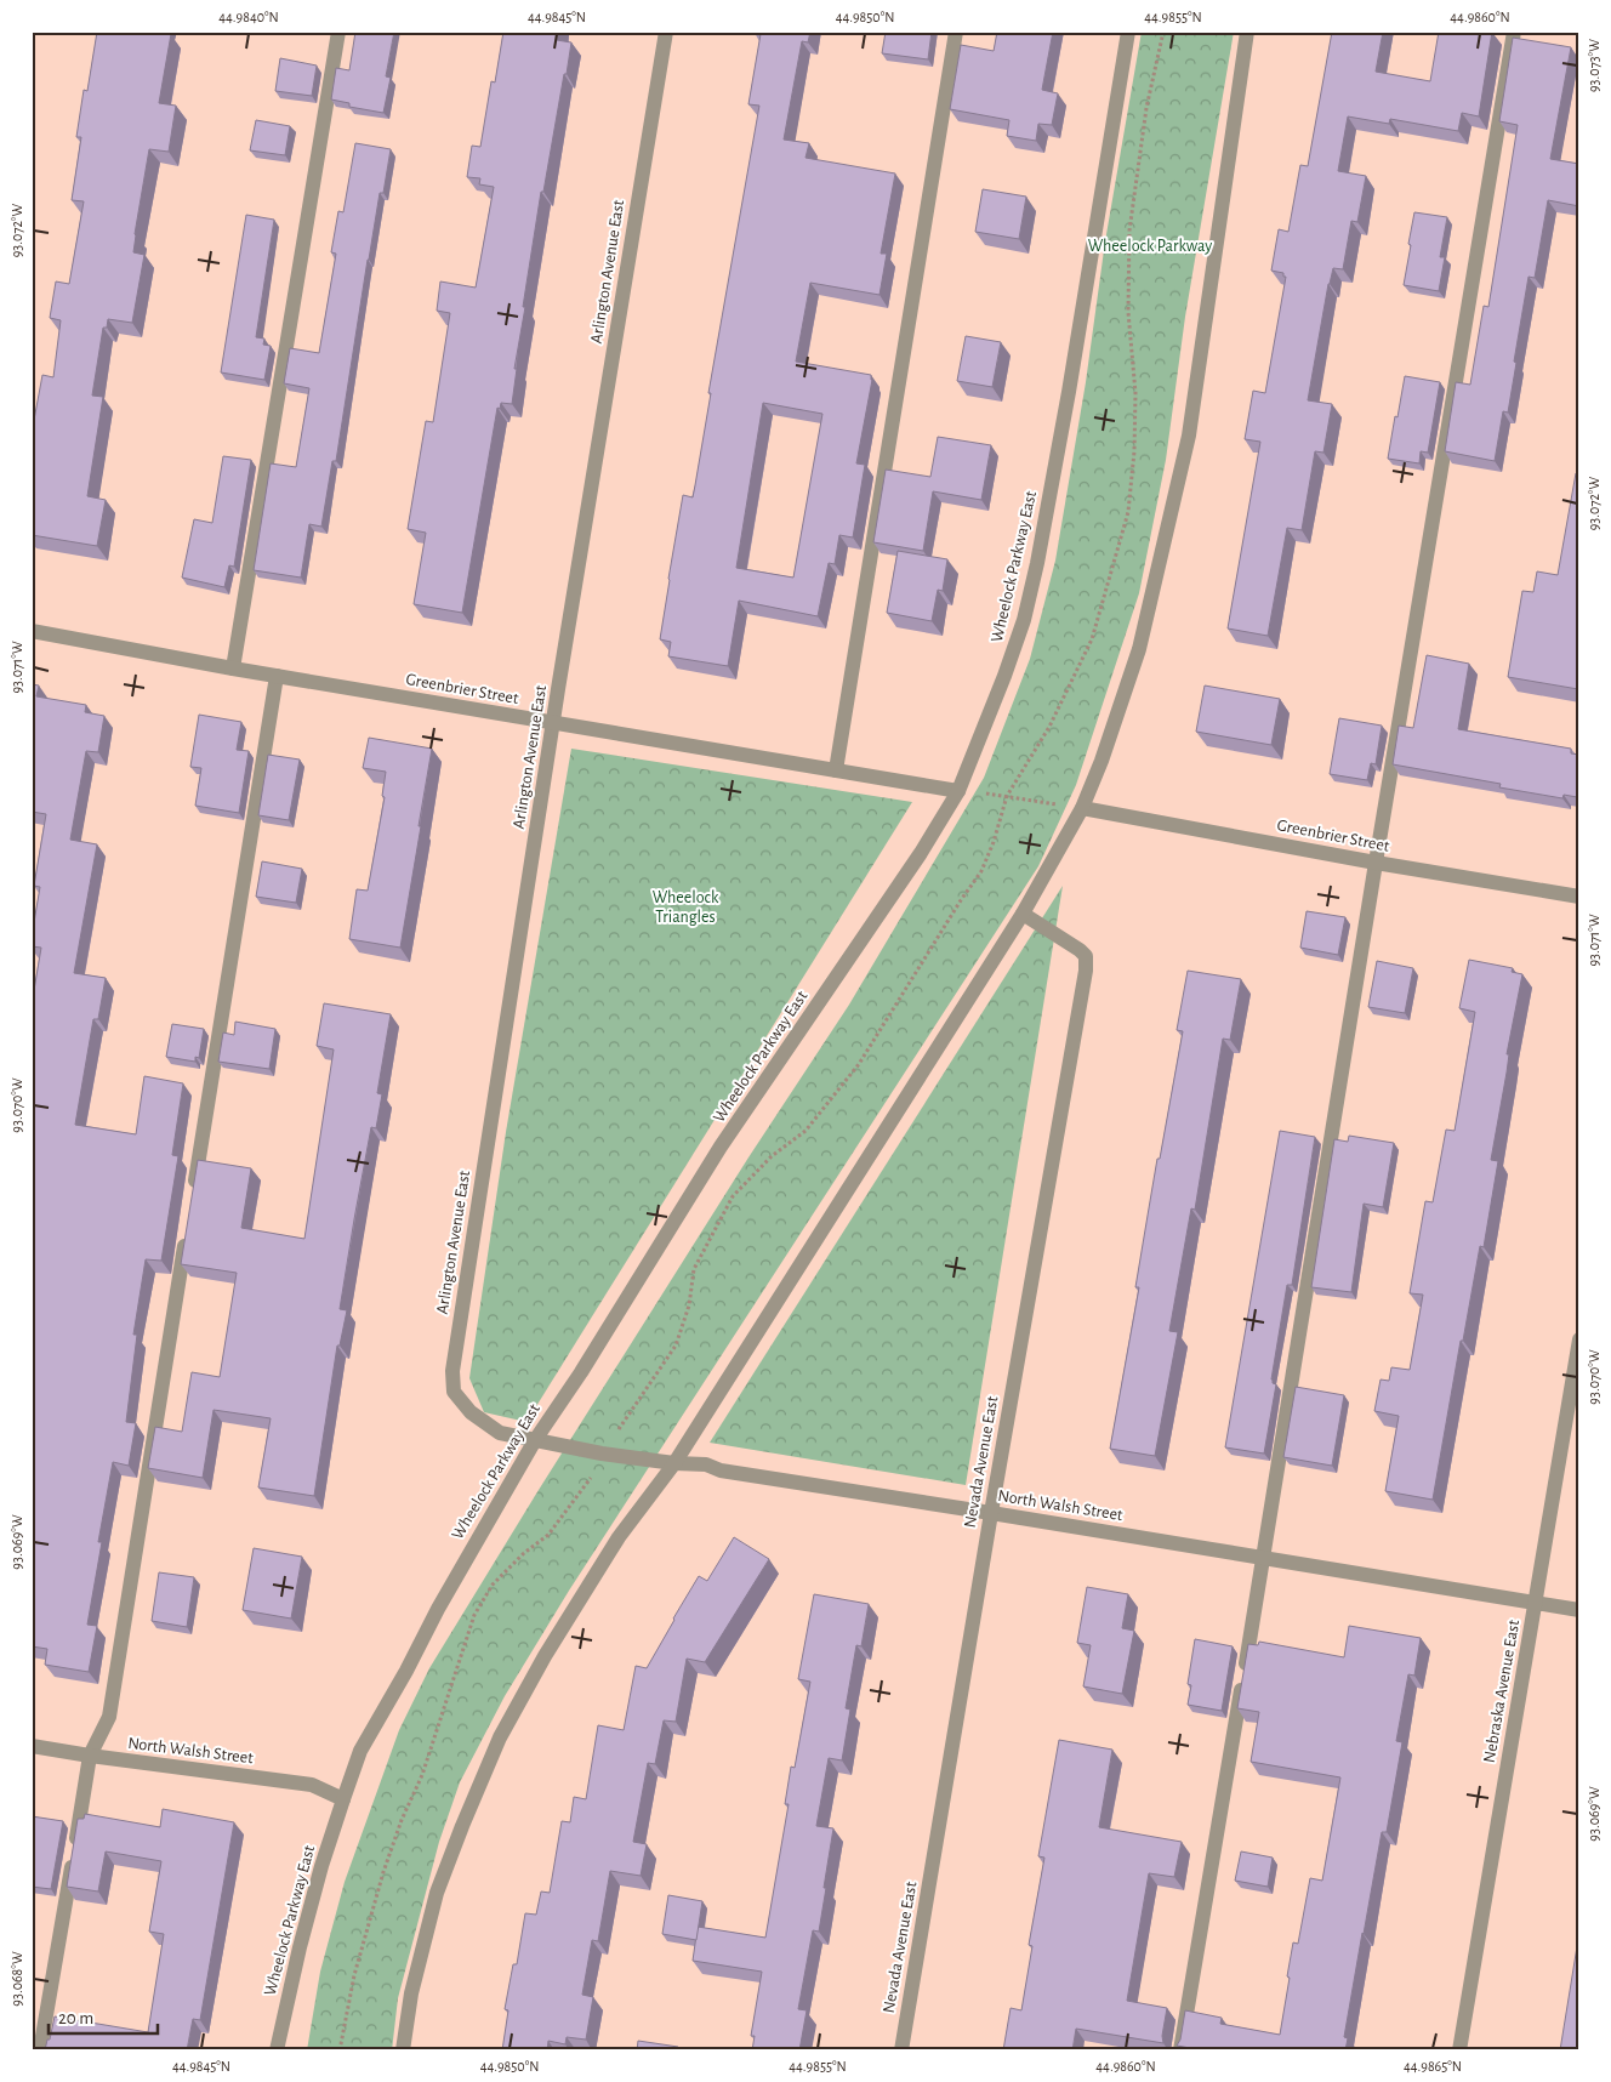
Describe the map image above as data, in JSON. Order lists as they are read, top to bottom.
{
  "streets": {
    "street": [
      "Arlington Avenue East",
      "Wheelock Parkway East",
      "Greenbrier Street",
      "Nevada Avenue East",
      "North Walsh Street",
      "Nebraska Avenue East"
    ]
  },
  "crossings": [
    ["Arlington Avenue East", "Wheelock Parkway East"],
    ["Arlington Avenue East", "Greenbrier Street"],
    ["Arlington Avenue East", "North Walsh Street"],
    ["Wheelock Parkway East", "Greenbrier Street"],
    ["Wheelock Parkway East", "North Walsh Street"],
    ["Nevada Avenue East", "North Walsh Street"],
    ["North Walsh Street", "Nebraska Avenue East"]
  ],
  "parks": ["Wheelock Parkway", "Wheelock Triangles"],
  "scale_bar": "20 m",
  "coordinates": [
    "44.9840°N",
    "44.9845°N",
    "44.9850°N",
    "44.9855°N",
    "44.9860°N",
    "93.073°W",
    "93.072°W",
    "93.071°W",
    "93.070°W",
    "93.069°W",
    "93.068°W",
    "44.9865°N"
  ]
}
